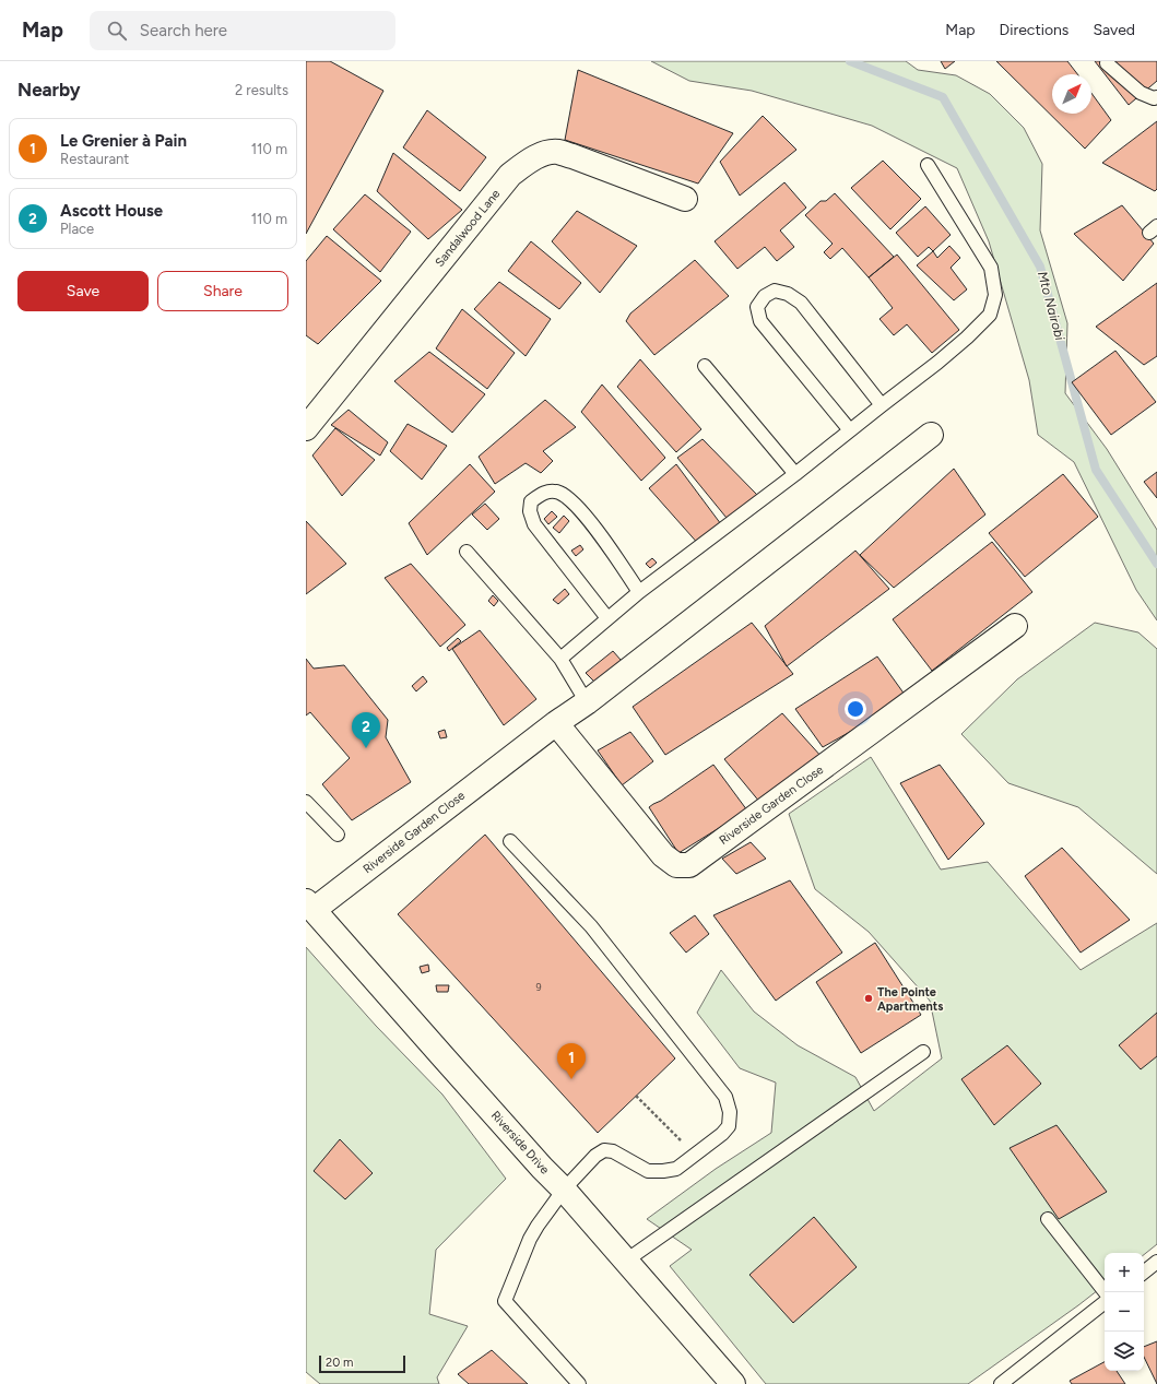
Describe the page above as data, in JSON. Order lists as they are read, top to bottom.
{
  "streets": {
    "street": ["Sandalwood Lane", "Riverside Garden Close", "Riverside Drive"]
  },
  "crossings": [
    ["Riverside Garden Close", "Riverside Drive"]
  ],
  "water": ["Mto Nairobi"],
  "places": ["The Pointe Apartments"],
  "house_numbers": ["9"],
  "scale_bar": "20 m",
  "north": "top right",
  "page": {
    "header": "Map",
    "search": "Search here",
    "nav": ["Map", "Directions", "Saved"],
    "heading": ["Nearby", "2 results"],
    "list": [
      {
        "mark": "1",
        "name": "Le Grenier à Pain",
        "note": "Restaurant",
        "value": "110 m"
      },
      {
        "mark": "2",
        "name": "Ascott House",
        "note": "Place",
        "value": "110 m"
      }
    ],
    "buttons": ["Save", "Share"],
    "pins": ["2", "1"],
    "map_buttons": ["+", "−"],
    "scale": "20 m"
  }
}
